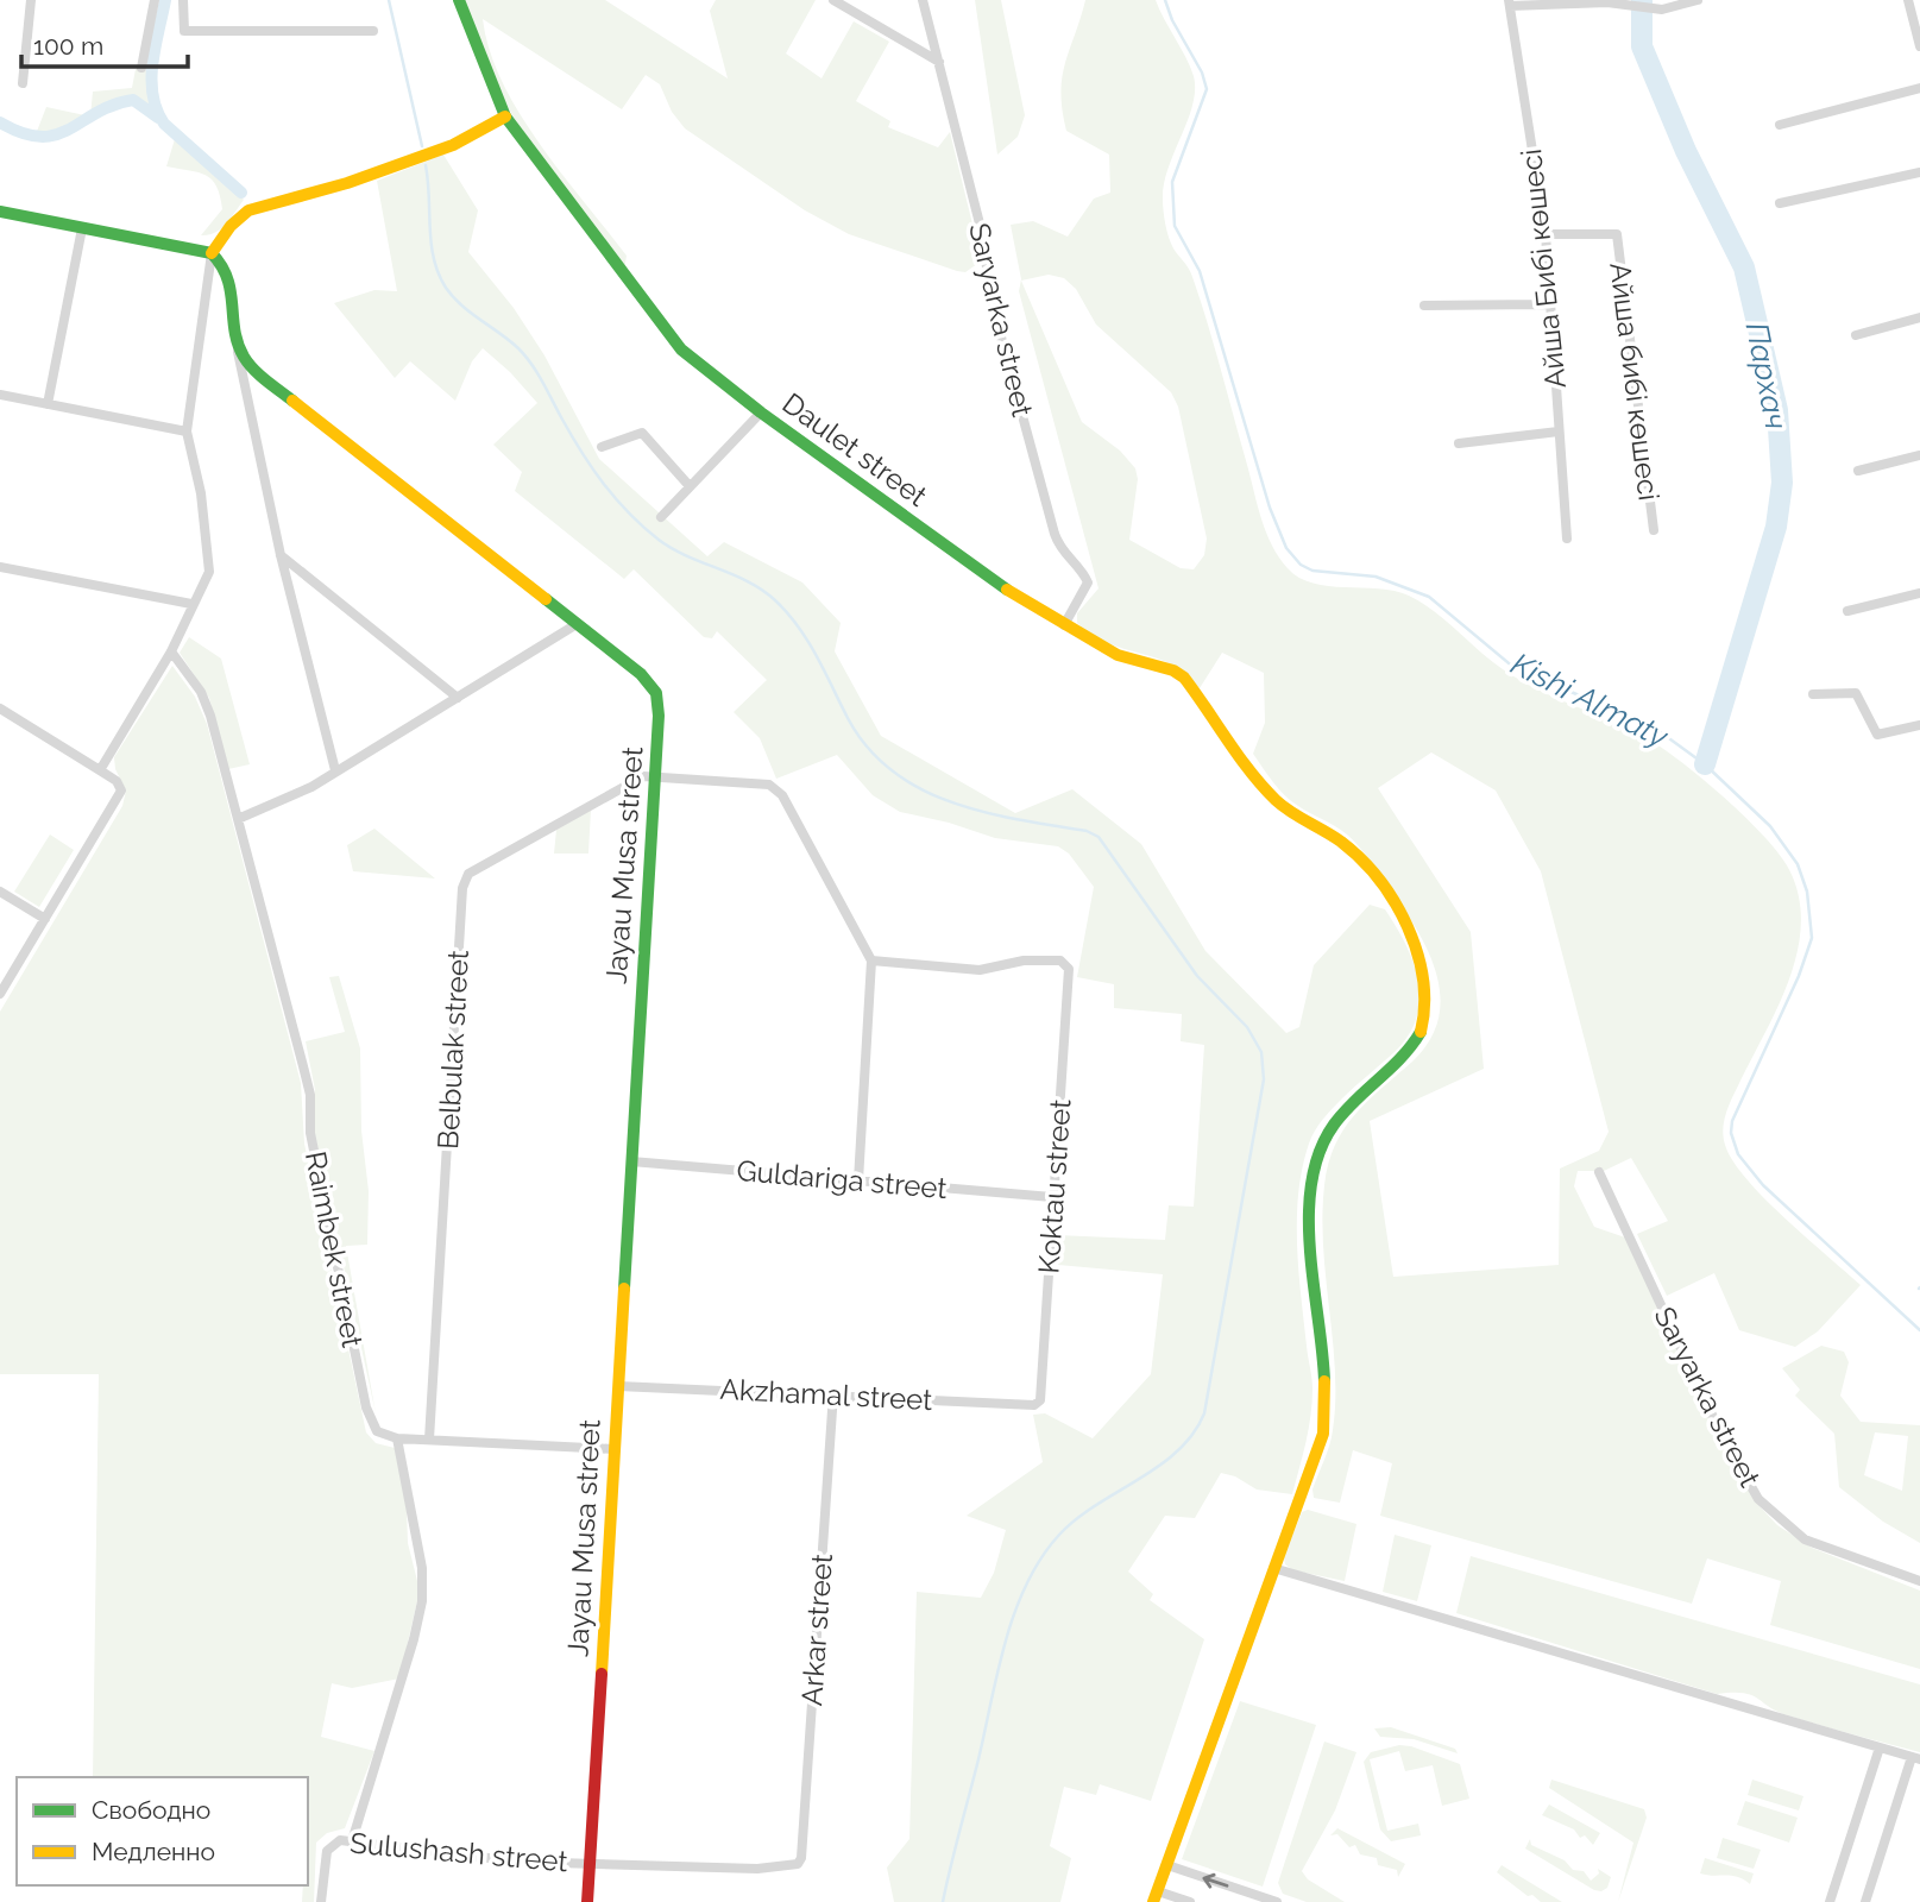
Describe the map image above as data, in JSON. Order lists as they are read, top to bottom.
{
  "streets": {
    "street": [
      "Айша Бибі көшесі",
      "Saryarka street",
      "Айша бибі көшесі",
      "Daulet street",
      "Jayau Musa street",
      "Belbulak street",
      "Guldariga street",
      "Koktau street",
      "Raimbek street",
      "Akzhamal street",
      "Arkar street",
      "Sulushash street"
    ]
  },
  "crossings": [
    ["Айша Бибі көшесі", "Айша бибі көшесі"],
    ["Saryarka street", "Daulet street"],
    ["Jayau Musa street", "Belbulak street"],
    ["Jayau Musa street", "Guldariga street"],
    ["Jayau Musa street", "Akzhamal street"],
    ["Jayau Musa street", "Sulushash street"],
    ["Guldariga street", "Koktau street"],
    ["Koktau street", "Akzhamal street"],
    ["Akzhamal street", "Arkar street"],
    ["Arkar street", "Sulushash street"]
  ],
  "water": ["Пархач", "Kіshі Almaty"],
  "legend": ["Свободно", "Медленно"],
  "scale_bar": "100 m"
}
